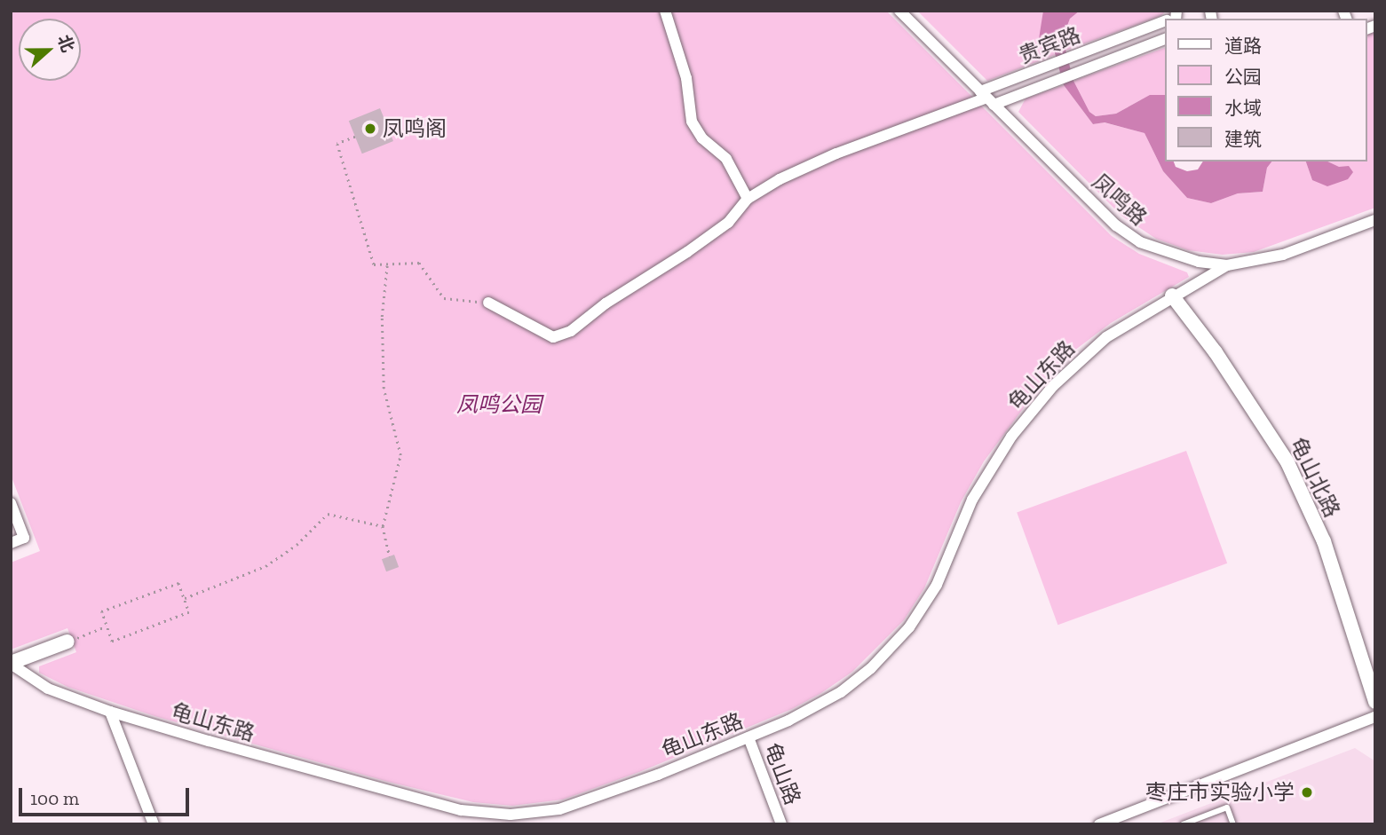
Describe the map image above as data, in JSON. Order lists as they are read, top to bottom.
{
  "streets": {
    "street": [
      "贵宾路",
      "凤鸣路",
      "龟山东路",
      "龟山北路",
      "龟山路"
    ]
  },
  "crossings": [
    ["贵宾路", "凤鸣路"],
    ["凤鸣路", "龟山东路"],
    ["龟山东路", "龟山北路"],
    ["龟山东路", "龟山路"]
  ],
  "parks": ["凤鸣公园"],
  "places": ["凤鸣阁", "枣庄市实验小学"],
  "legend": [
    "道路",
    "公园",
    "水域",
    "建筑"
  ],
  "scale_bar": "100 m",
  "north": "right"
}
